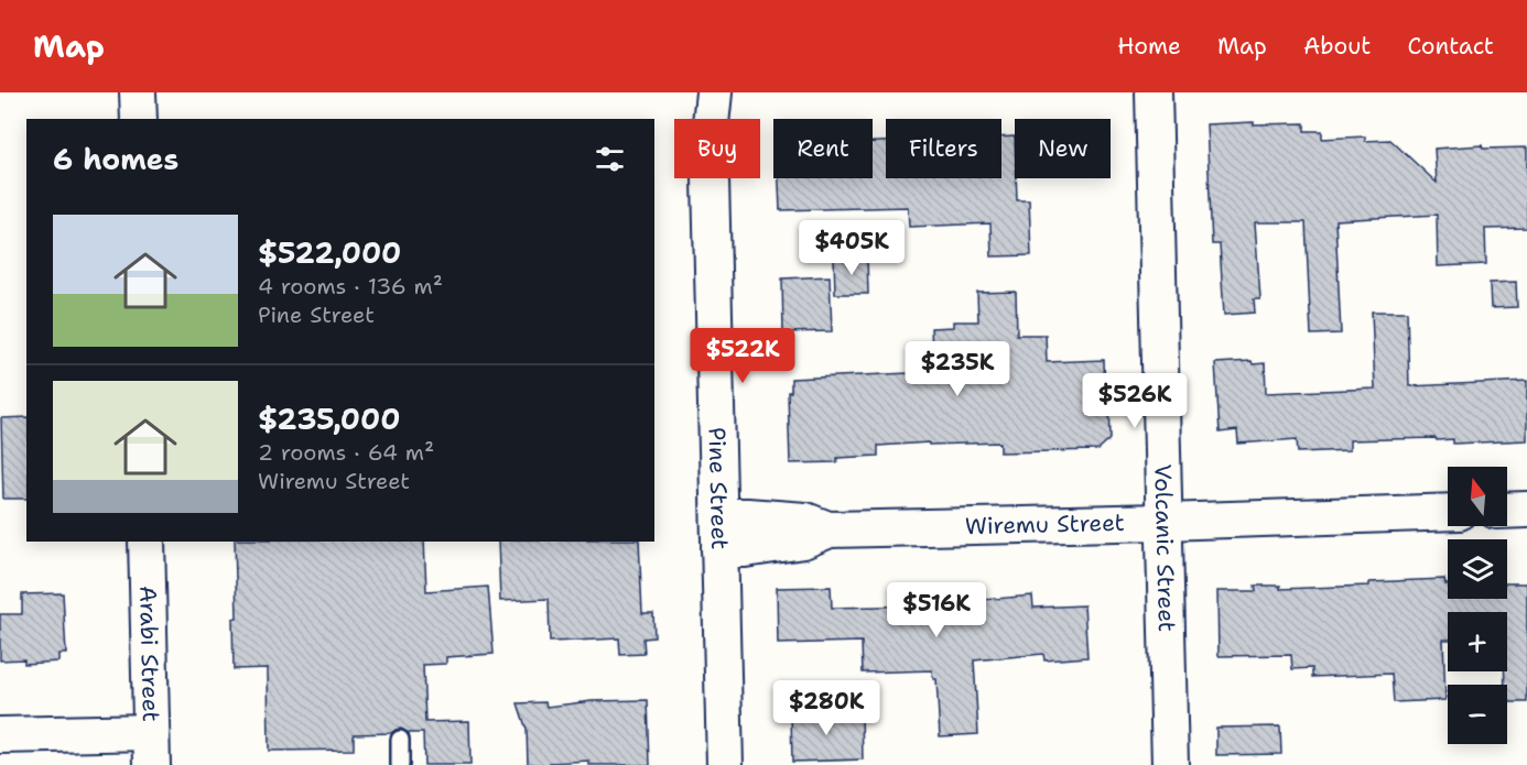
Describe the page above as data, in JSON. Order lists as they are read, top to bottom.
{
  "streets": {
    "street": [
      "Pine Street",
      "Wiremu Street",
      "Volcanic Street",
      "Arabi Street"
    ]
  },
  "crossings": [
    ["Pine Street", "Wiremu Street"],
    ["Wiremu Street", "Volcanic Street"]
  ],
  "north": "top",
  "page": {
    "header": "Map",
    "nav": [
      "Home",
      "Map",
      "About",
      "Contact"
    ],
    "chip": [
      "Buy",
      "Rent",
      "Filters",
      "New"
    ],
    "heading": "6 homes",
    "list": [
      {
        "name": "$522,000",
        "note": "4 rooms · 136 m² · Pine Street"
      },
      {
        "name": "$235,000",
        "note": "2 rooms · 64 m² · Wiremu Street"
      }
    ],
    "price": [
      "$405K",
      "$522K",
      "$235K",
      "$526K",
      "$516K",
      "$280K"
    ],
    "map_buttons": ["+", "−"]
  }
}
